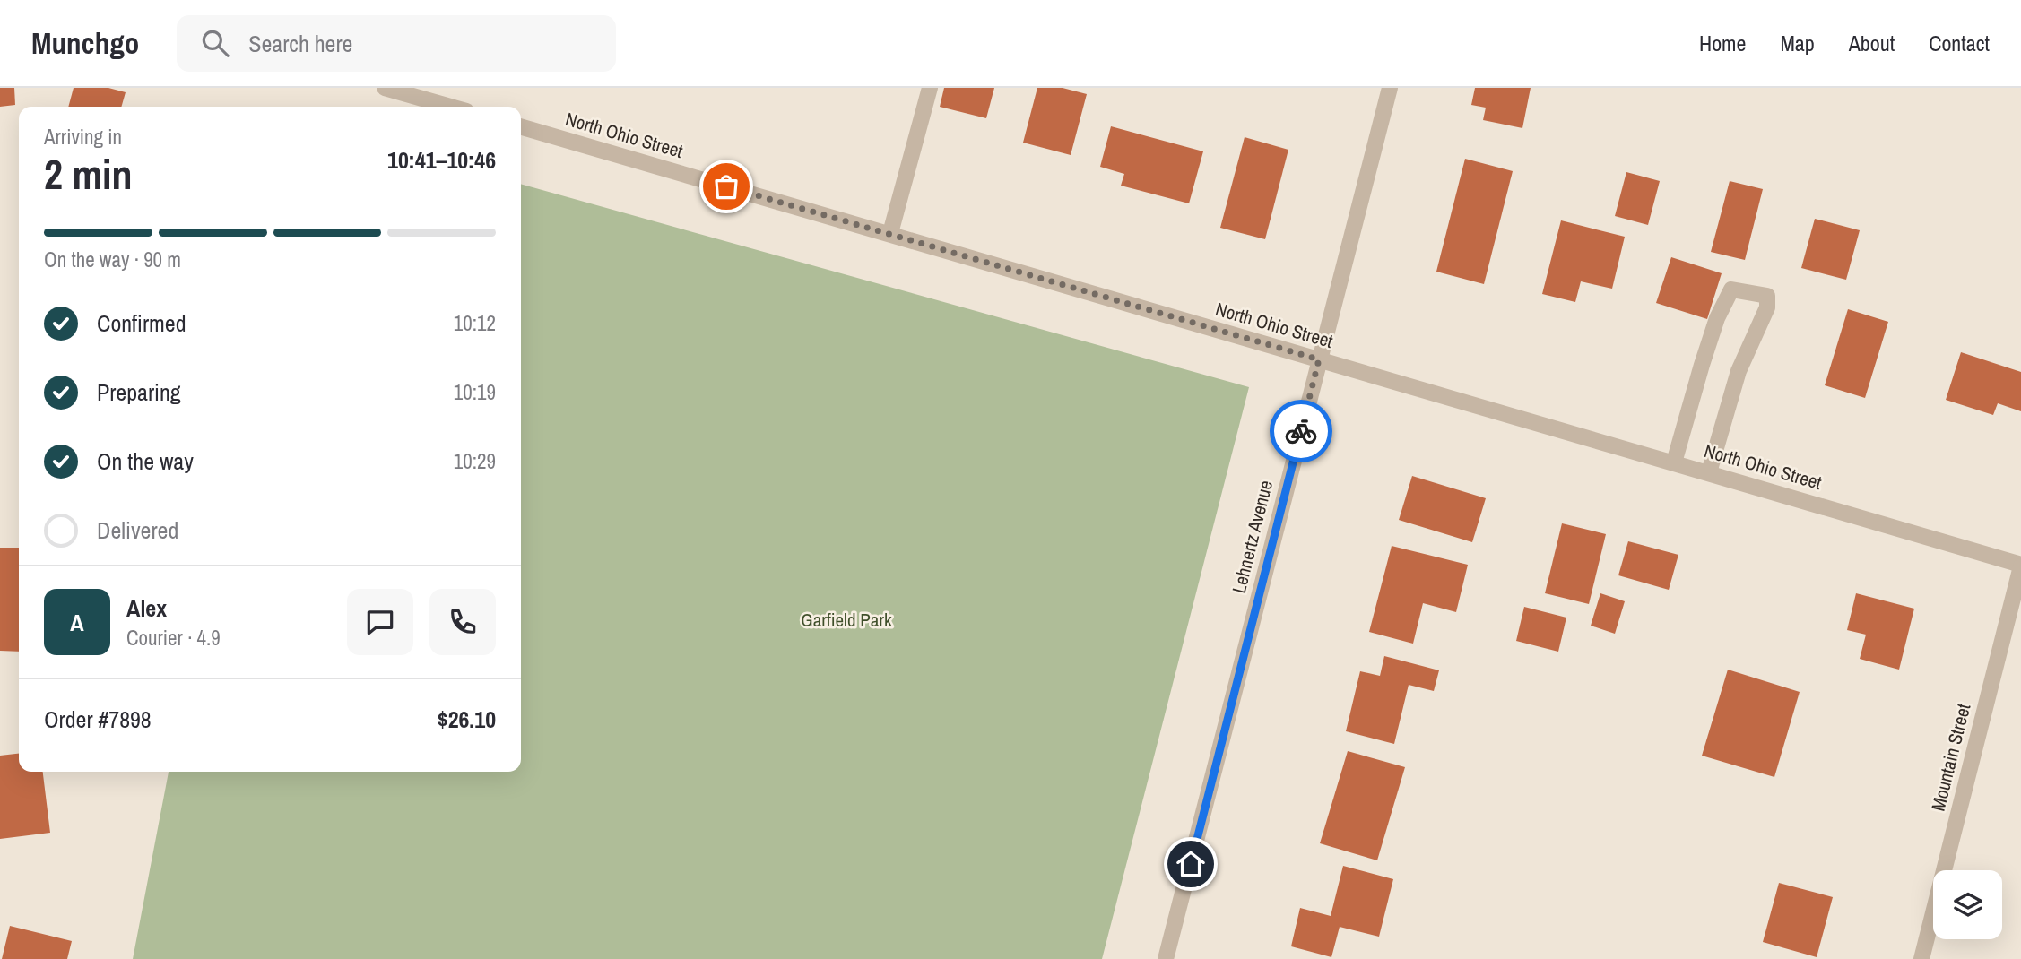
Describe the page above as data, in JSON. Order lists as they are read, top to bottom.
{
  "streets": {
    "street": ["North Ohio Street", "Lehnertz Avenue", "Mountain Street"]
  },
  "crossings": [
    ["North Ohio Street", "Lehnertz Avenue"],
    ["North Ohio Street", "Mountain Street"]
  ],
  "parks": ["Garfield Park"],
  "page": {
    "header": "Munchgo",
    "search": "Search here",
    "nav": [
      "Home",
      "Map",
      "About",
      "Contact"
    ],
    "heading": ["2 min", "Arriving in", "10:41–10:46"],
    "panel": [
      "Alex",
      "Courier · 4.9",
      "Order #7898",
      "$26.10"
    ],
    "bar": "On the way · 90 m",
    "list": [
      ["Confirmed", "10:12"],
      ["Preparing", "10:19"],
      ["On the way", "10:29"],
      "Delivered"
    ],
    "round": "A"
  }
}
